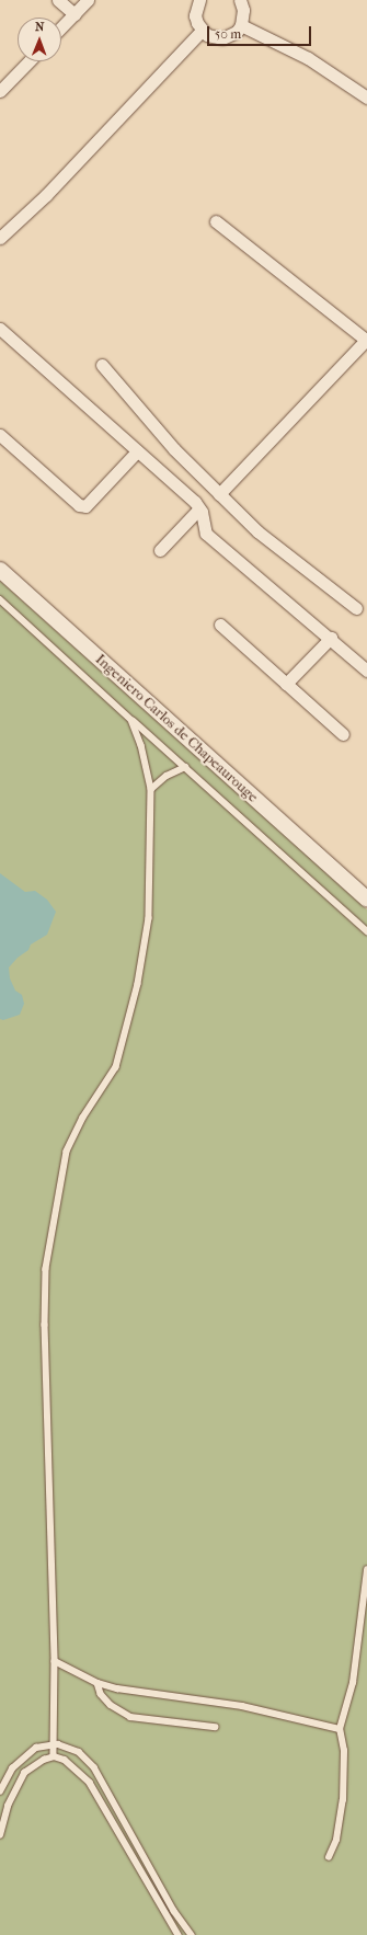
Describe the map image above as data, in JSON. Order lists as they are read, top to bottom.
{
  "streets": {
    "street": ["Ingeniero Carlos de Chapeaurouge"]
  },
  "scale_bar": "50 m",
  "north": "top"
}
